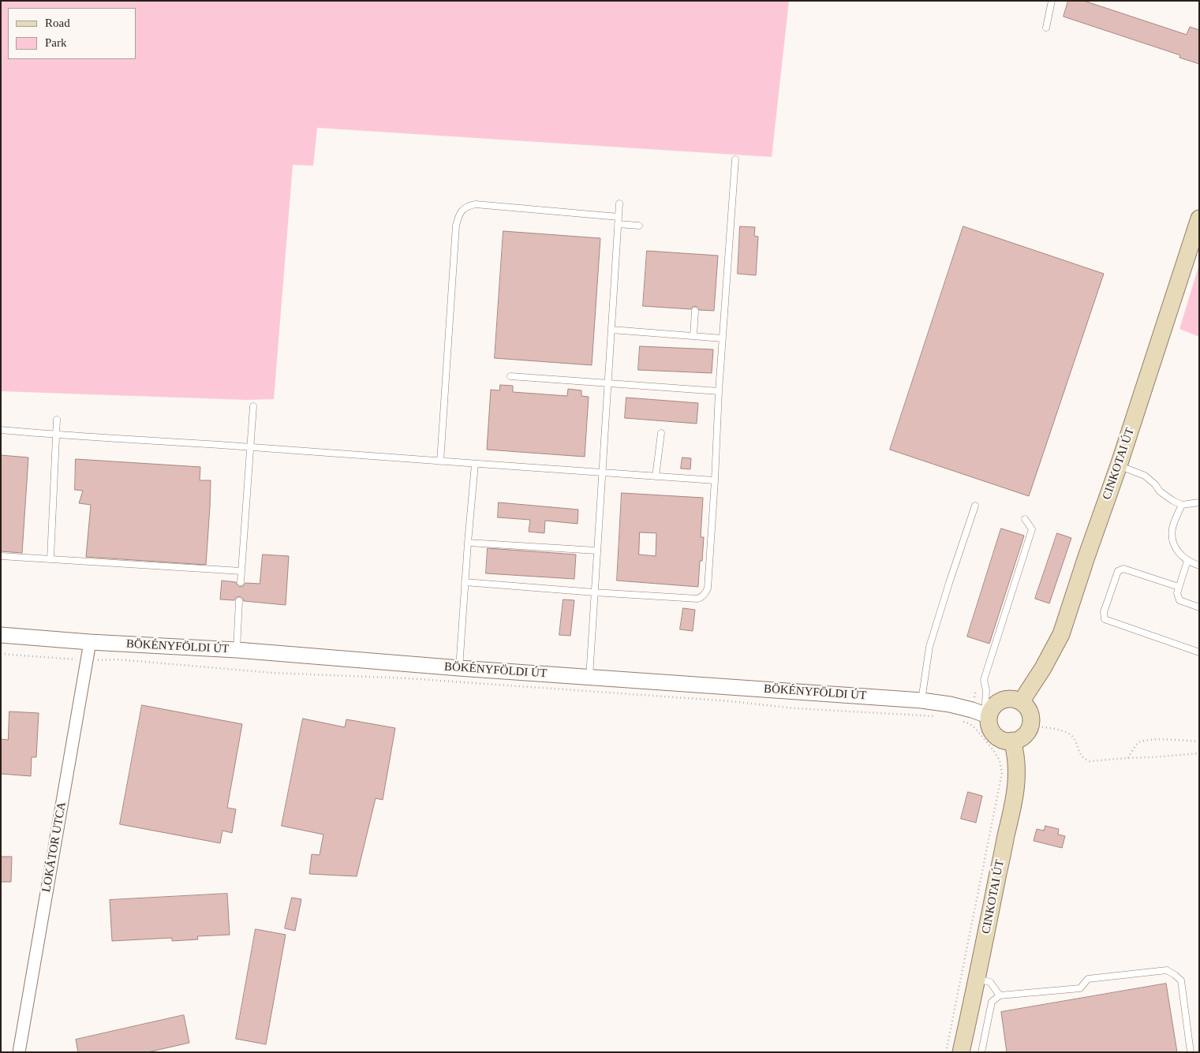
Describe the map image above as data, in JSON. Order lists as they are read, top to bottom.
{
  "streets": {
    "main road": ["CINKOTAI ÚT"],
    "street": ["BÖKÉNYFÖLDI ÚT", "LOKÁTOR UTCA"]
  },
  "crossings": [
    ["CINKOTAI ÚT", "BÖKÉNYFÖLDI ÚT"],
    ["BÖKÉNYFÖLDI ÚT", "LOKÁTOR UTCA"]
  ],
  "legend": ["Road", "Park"]
}
